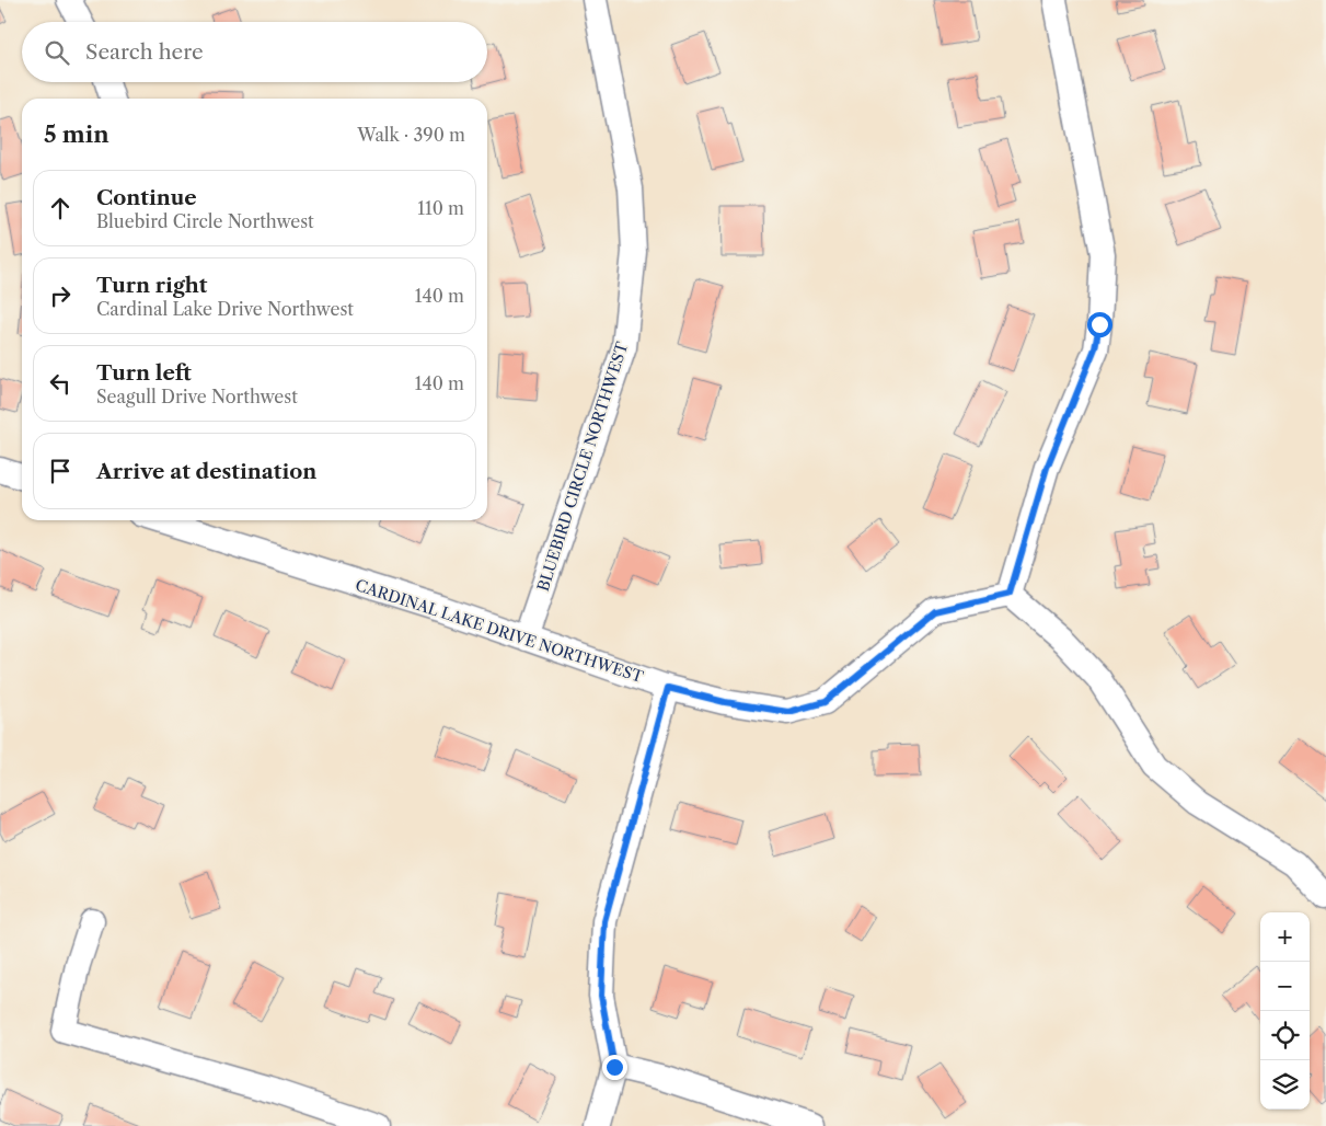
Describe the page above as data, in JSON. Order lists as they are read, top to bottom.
{
  "streets": {
    "street": ["BLUEBIRD CIRCLE NORTHWEST", "CARDINAL LAKE DRIVE NORTHWEST"]
  },
  "crossings": [
    ["BLUEBIRD CIRCLE NORTHWEST", "CARDINAL LAKE DRIVE NORTHWEST"]
  ],
  "page": {
    "search": "Search here",
    "heading": ["5 min", "Walk · 390 m"],
    "list": [
      ["Continue", "Bluebird Circle Northwest", "110 m"],
      ["Turn right", "Cardinal Lake Drive Northwest", "140 m"],
      ["Turn left", "Seagull Drive Northwest", "140 m"],
      "Arrive at destination"
    ],
    "map_buttons": ["+", "−"]
  }
}
